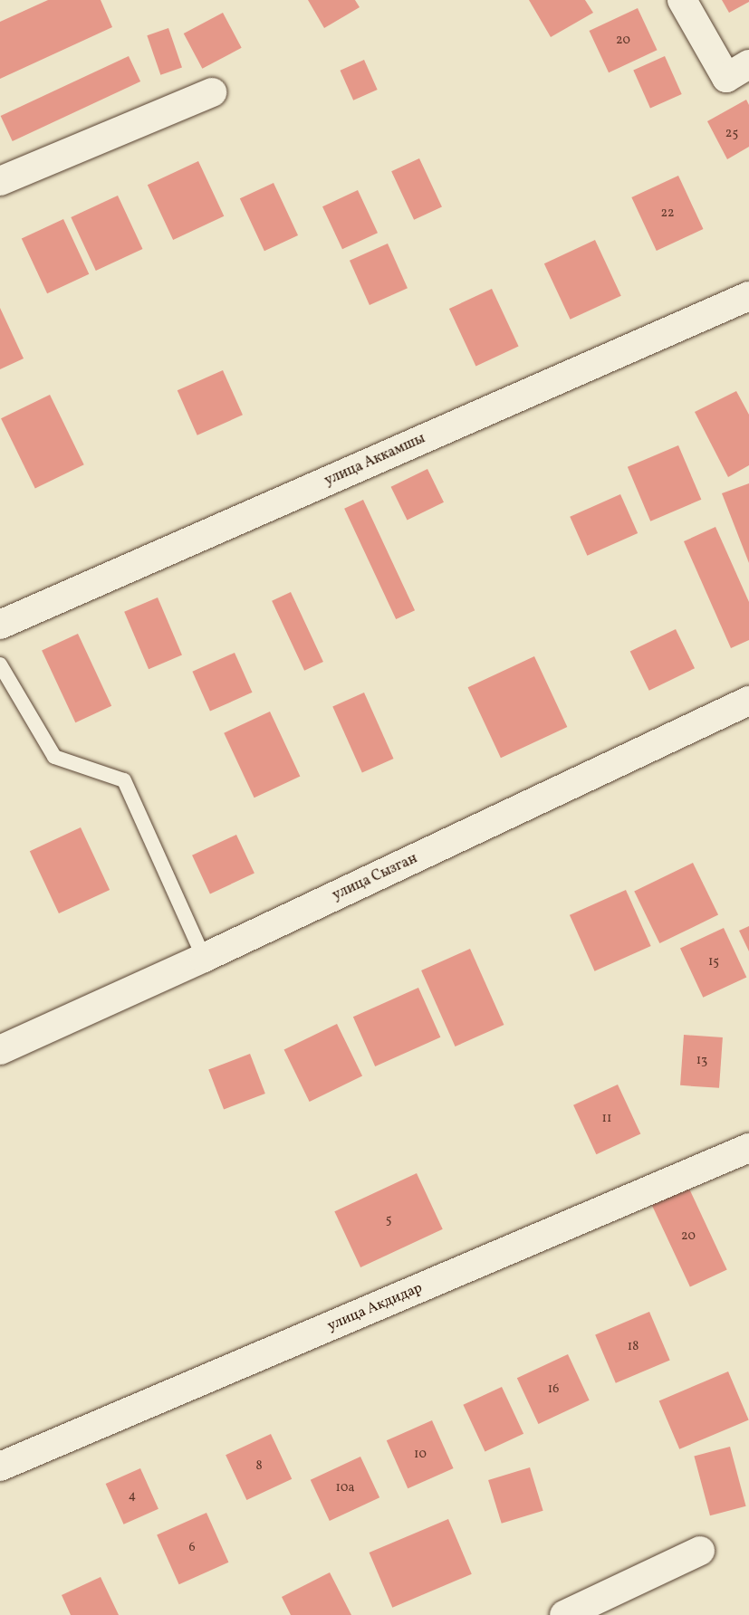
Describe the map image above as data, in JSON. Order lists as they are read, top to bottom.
{
  "streets": {
    "street": ["улица Аккамшы", "улица Сызган", "улица Акдидар"]
  },
  "house_numbers": [
    "20",
    "25",
    "22",
    "15",
    "13",
    "11",
    "5",
    "20",
    "18",
    "16",
    "10",
    "8",
    "10а",
    "4",
    "6"
  ]
}
